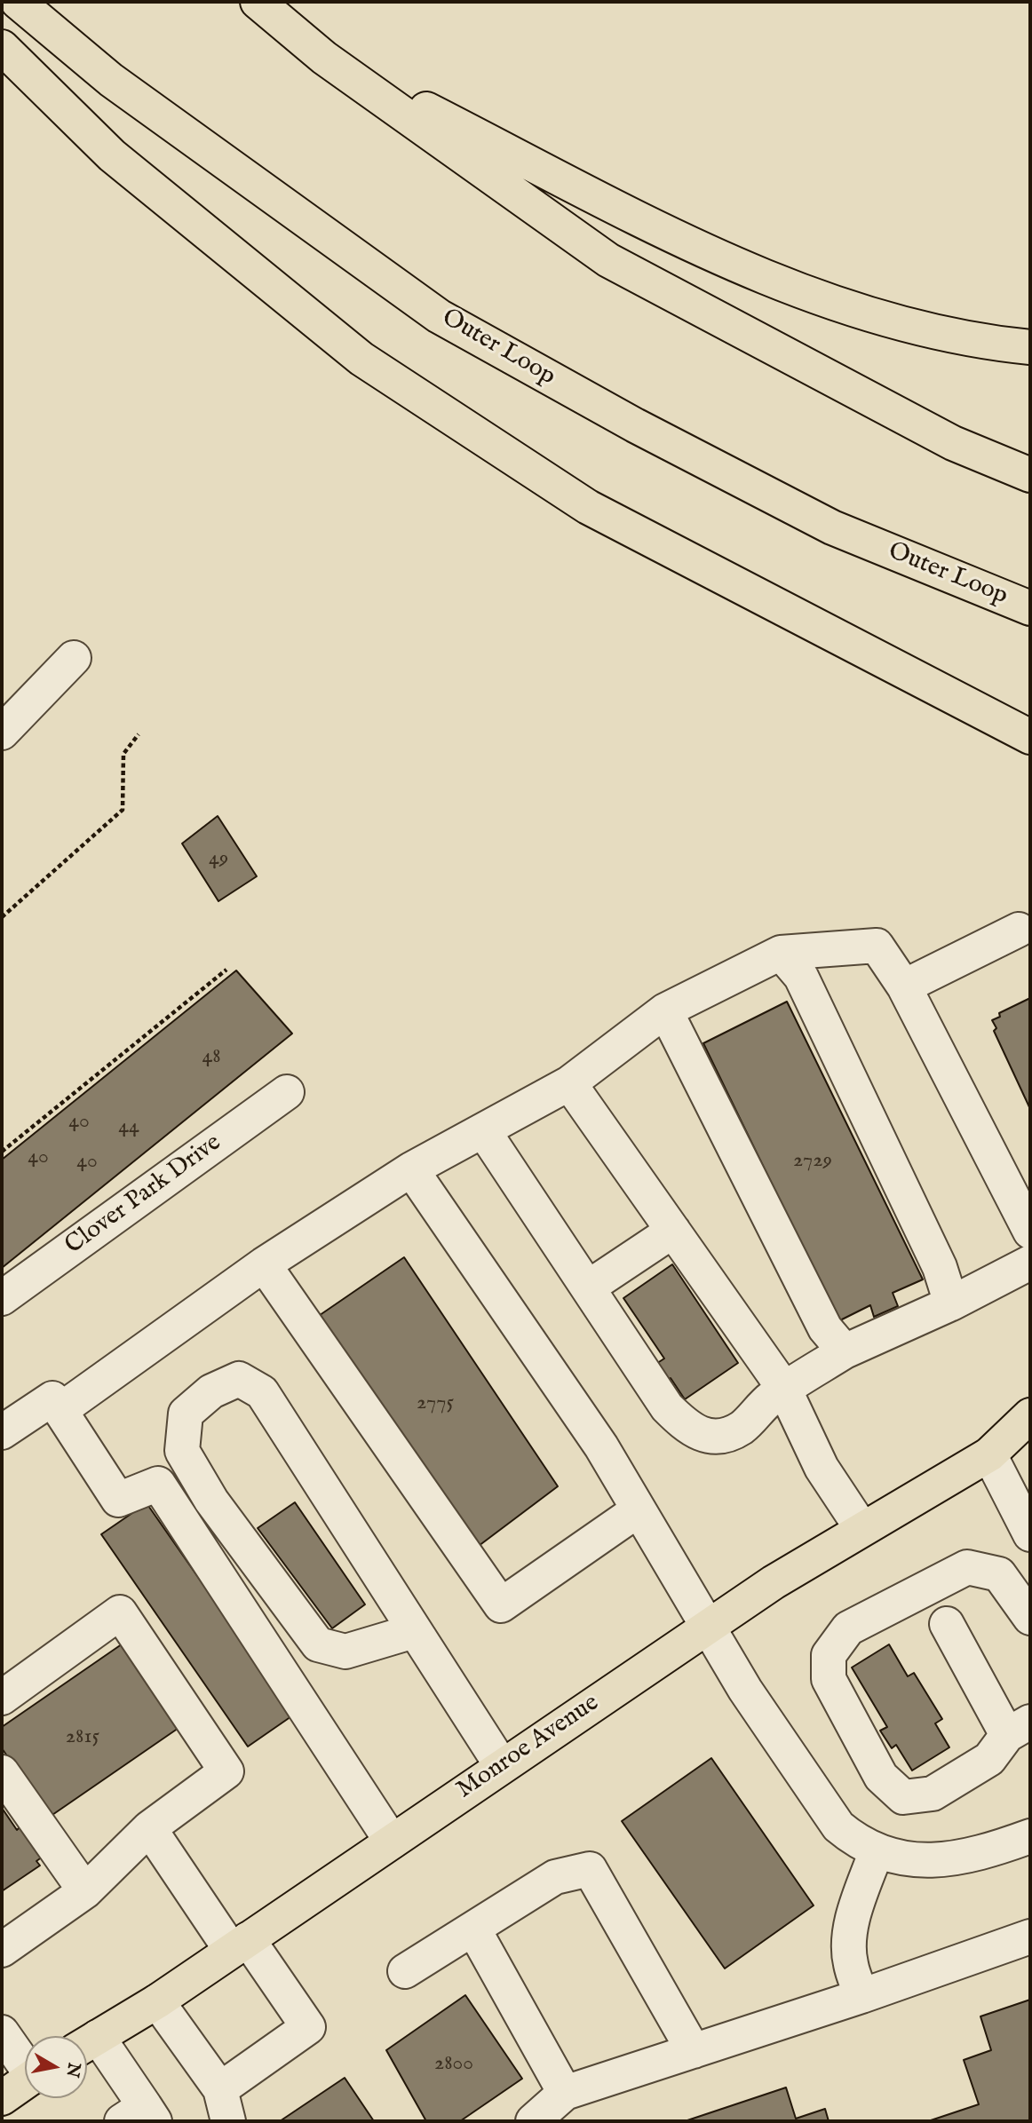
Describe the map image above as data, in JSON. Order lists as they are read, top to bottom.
{
  "streets": {
    "main road": ["Outer Loop", "Monroe Avenue"],
    "lane": ["Clover Park Drive"]
  },
  "house_numbers": [
    "49",
    "48",
    "40",
    "44",
    "40",
    "2729",
    "40",
    "2775",
    "2815",
    "2800"
  ],
  "north": "right"
}
